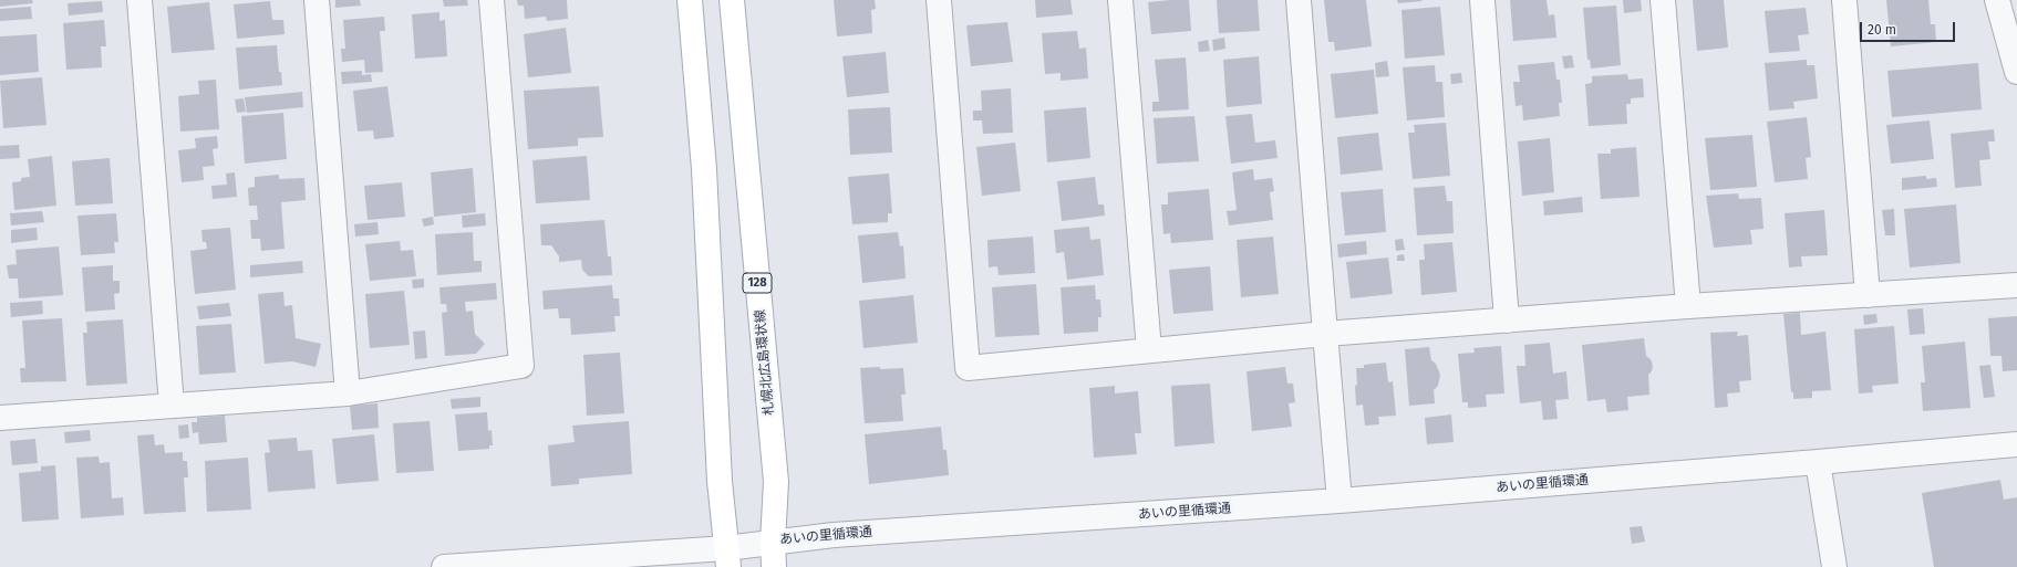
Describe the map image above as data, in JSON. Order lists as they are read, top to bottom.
{
  "streets": {
    "main road": ["128", "札幌北広島環状線"],
    "street": ["あいの里循環通"]
  },
  "crossings": [
    ["札幌北広島環状線", "あいの里循環通"]
  ],
  "scale_bar": "20 m"
}
